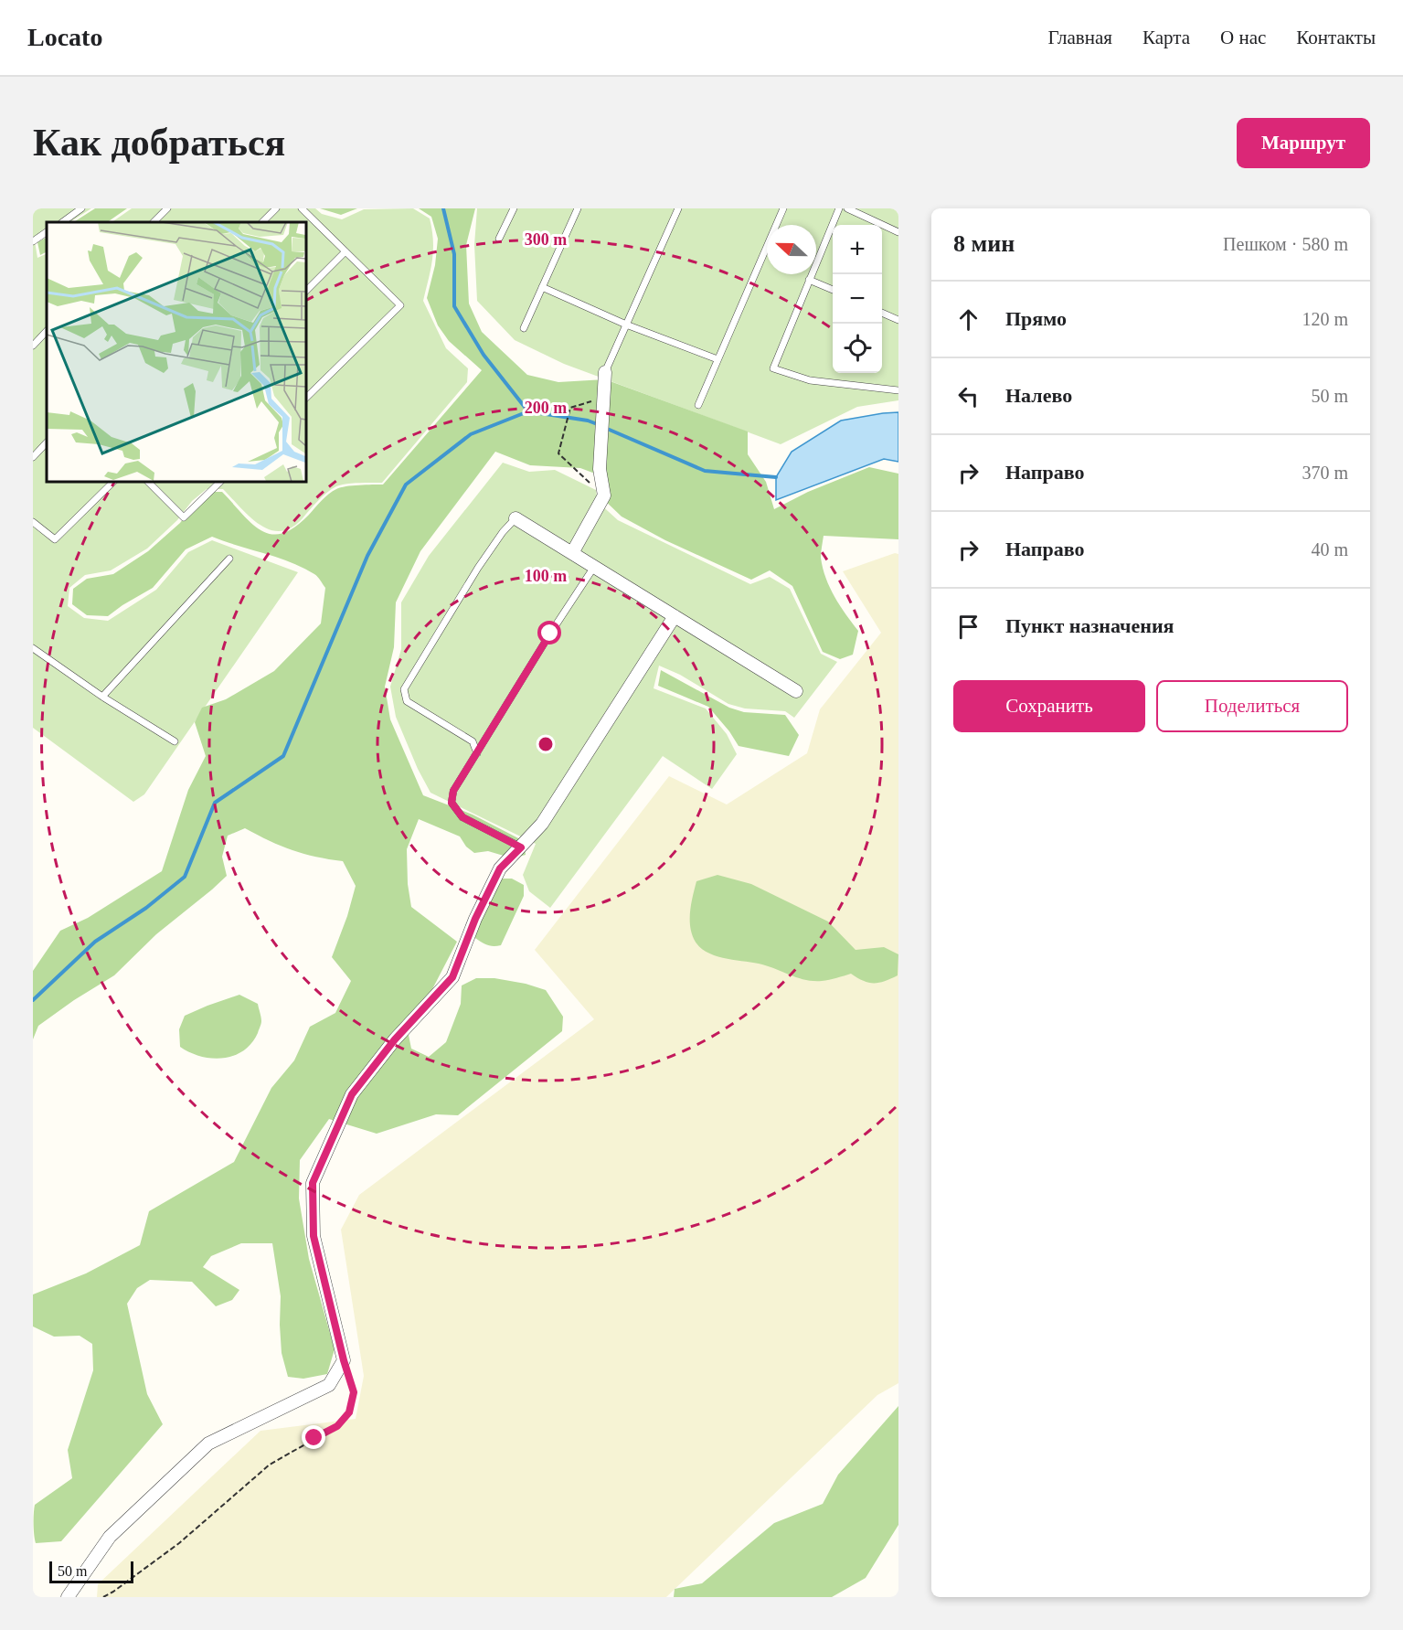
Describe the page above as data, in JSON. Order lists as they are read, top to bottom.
{
  "scale_bar": "50 m",
  "north": "left",
  "page": {
    "header": "Locato",
    "nav": [
      "Главная",
      "Карта",
      "О нас",
      "Контакты"
    ],
    "buttons": [
      "Маршрут",
      ["Сохранить", "Поделиться"]
    ],
    "title": "Как добраться",
    "heading": ["8 мин", "Пешком · 580 m"],
    "map_buttons": ["+", "−"],
    "list": [
      ["Прямо", "120 m"],
      ["Налево", "50 m"],
      ["Направо", "370 m"],
      ["Направо", "40 m"],
      "Пункт назначения"
    ],
    "scale": "50 m"
  },
  "rings": ["300 m", "200 m", "100 m"]
}
